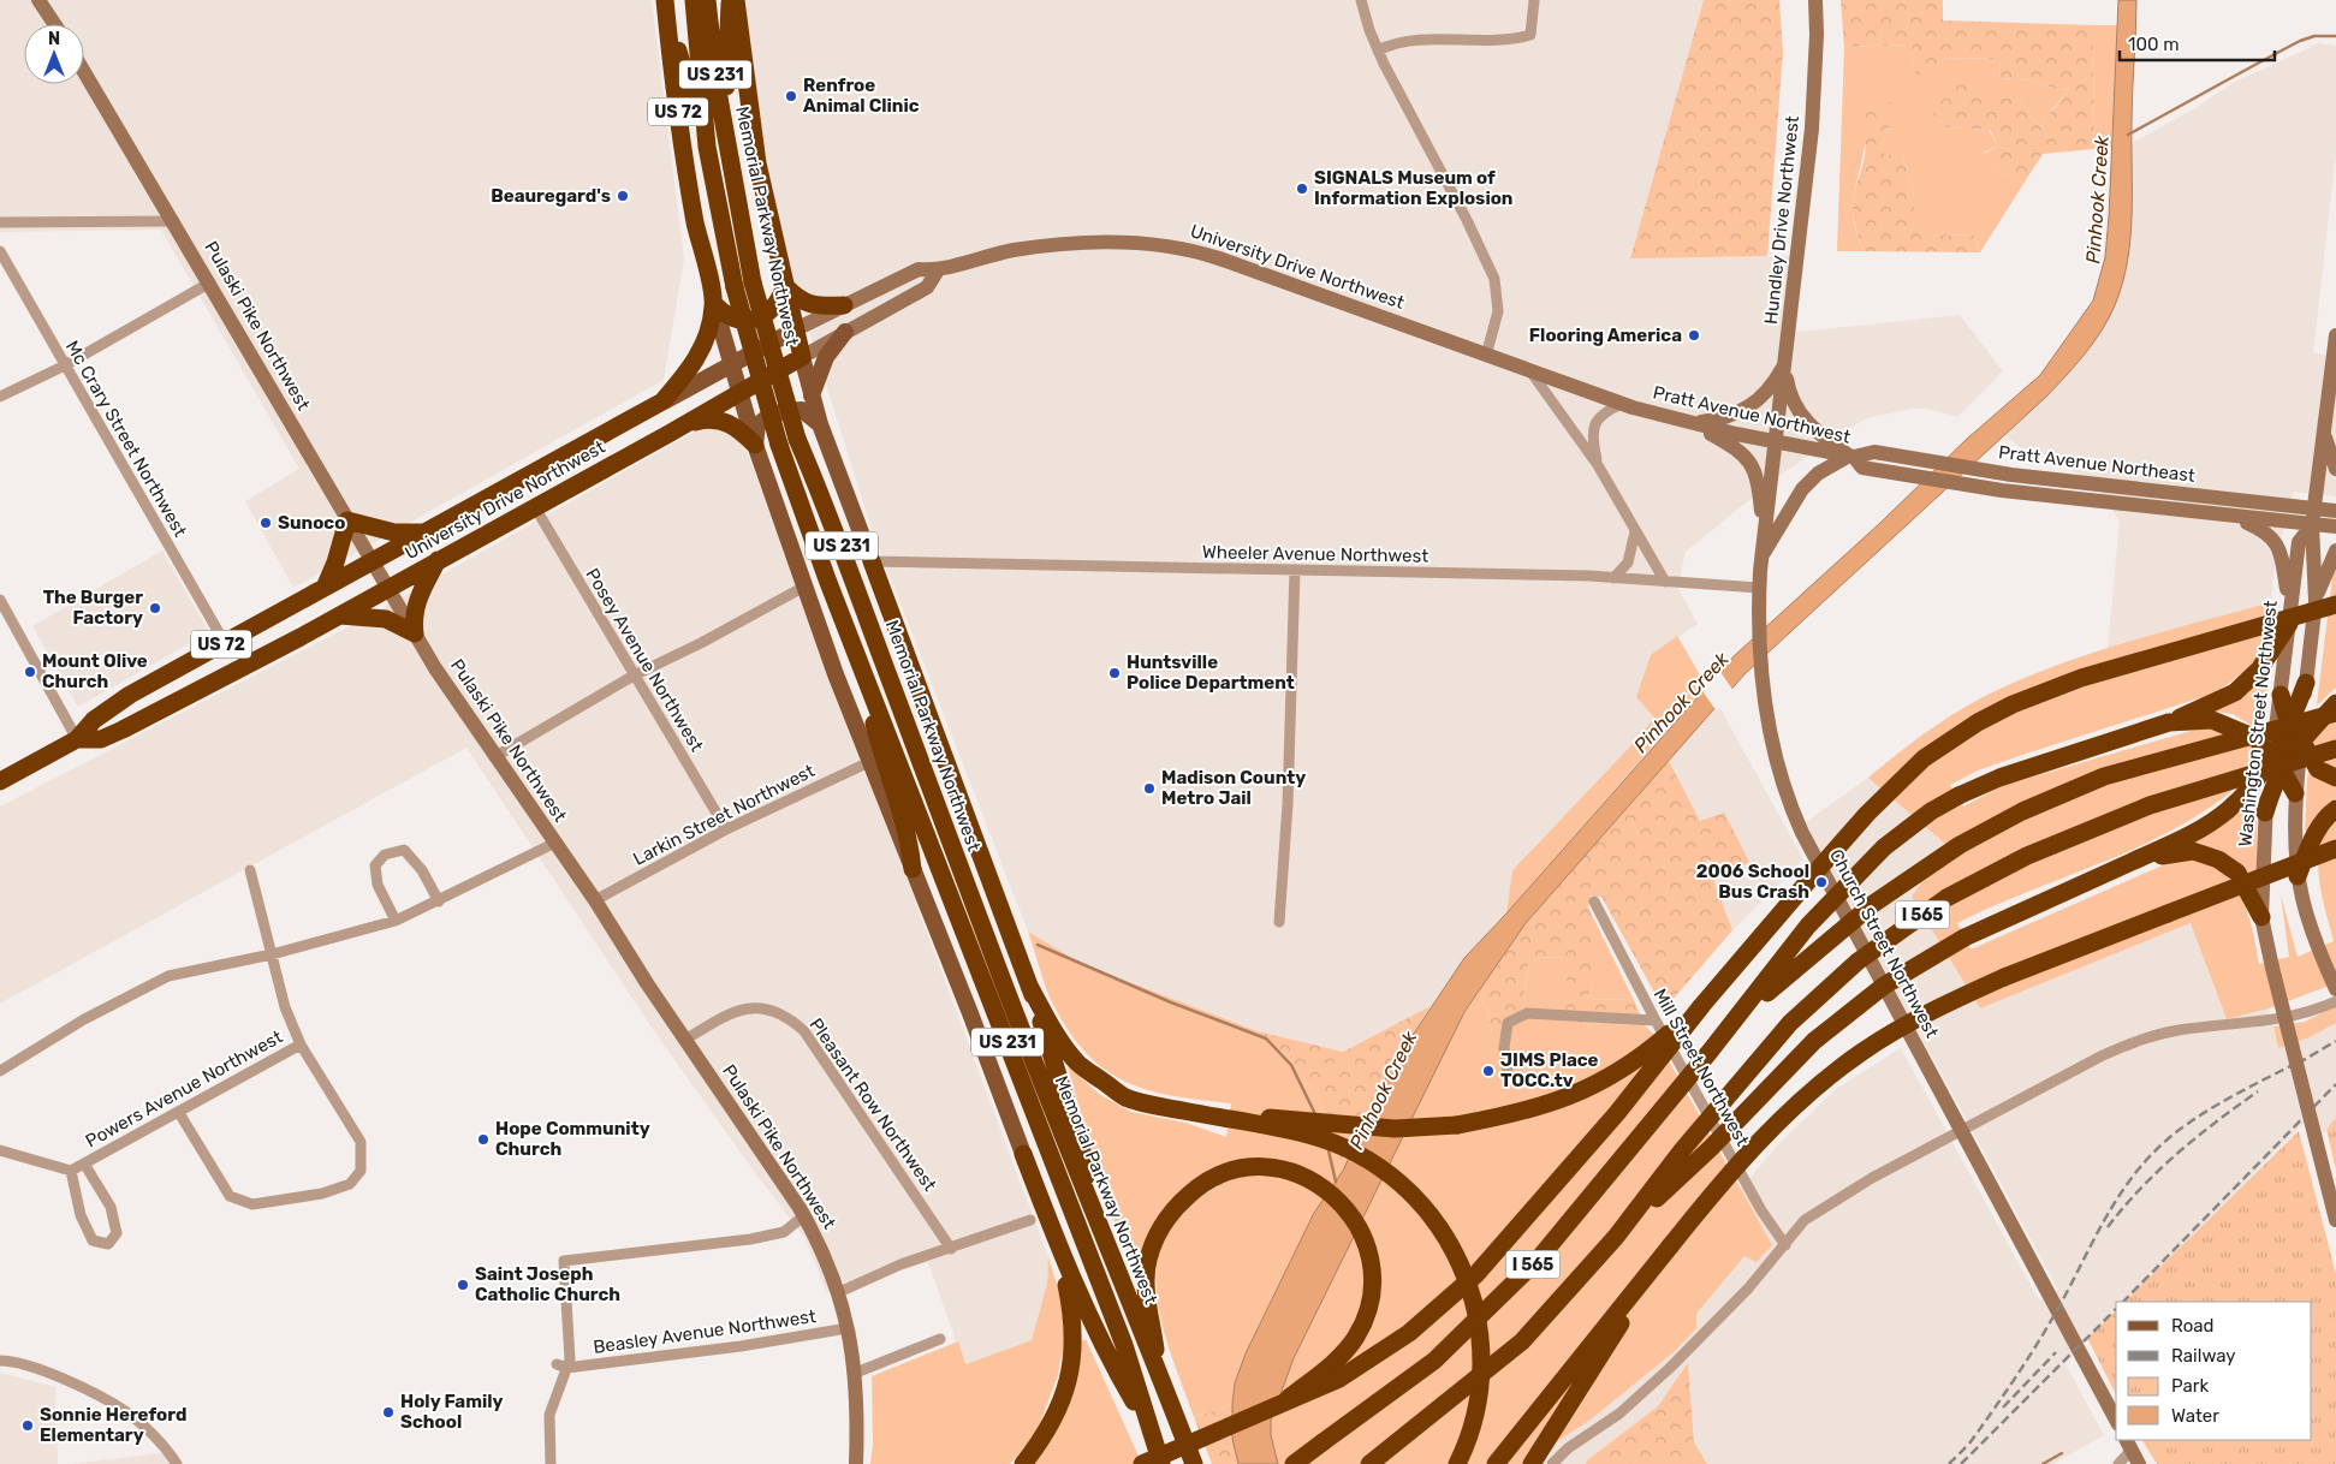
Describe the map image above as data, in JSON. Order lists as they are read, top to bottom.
{
  "streets": {
    "highway": [
      "US 231",
      "US 72",
      "Memorial Parkway Northwest",
      "University Drive Northwest",
      "I 565"
    ],
    "main road": [
      "Hundley Drive Northwest",
      "Pulaski Pike Northwest",
      "Pratt Avenue Northwest",
      "Pratt Avenue Northeast",
      "Washington Street Northwest",
      "Church Street Northwest"
    ],
    "street": [
      "Mc Crary Street Northwest",
      "Wheeler Avenue Northwest",
      "Posey Avenue Northwest",
      "Larkin Street Northwest",
      "Mill Street Northwest",
      "Powers Avenue Northwest",
      "Pleasant Row Northwest",
      "Beasley Avenue Northwest"
    ]
  },
  "crossings": [
    ["US 72", "University Drive Northwest"],
    ["Hundley Drive Northwest", "Pratt Avenue Northwest"],
    ["Hundley Drive Northwest", "Church Street Northwest"],
    ["Memorial Parkway Northwest", "University Drive Northwest"],
    ["Memorial Parkway Northwest", "Wheeler Avenue Northwest"],
    ["University Drive Northwest", "Pulaski Pike Northwest"],
    ["University Drive Northwest", "Pratt Avenue Northwest"],
    ["University Drive Northwest", "Mc Crary Street Northwest"],
    ["University Drive Northwest", "Posey Avenue Northwest"],
    ["Pulaski Pike Northwest", "Larkin Street Northwest"],
    ["Pulaski Pike Northwest", "Pleasant Row Northwest"],
    ["Pulaski Pike Northwest", "Beasley Avenue Northwest"],
    ["Pratt Avenue Northwest", "Pratt Avenue Northeast"],
    ["Pratt Avenue Northwest", "Church Street Northwest"],
    ["Pratt Avenue Northeast", "Washington Street Northwest"],
    ["Wheeler Avenue Northwest", "Church Street Northwest"],
    ["Posey Avenue Northwest", "Larkin Street Northwest"]
  ],
  "water": ["Pinhook Creek"],
  "places": [
    "Renfroe Animal Clinic",
    "SIGNALS Museum of Information Explosion",
    "Beauregard's",
    "Flooring America",
    "Sunoco",
    "The Burger Factory",
    "Mount Olive Church",
    "Huntsville Police Department",
    "Madison County Metro Jail",
    "2006 School Bus Crash",
    "JIMS Place TOCC.tv",
    "Hope Community Church",
    "Saint Joseph Catholic Church",
    "Holy Family School",
    "Sonnie Hereford Elementary"
  ],
  "legend": [
    "Road",
    "Railway",
    "Park",
    "Water"
  ],
  "scale_bar": "100 m",
  "north": "top"
}
